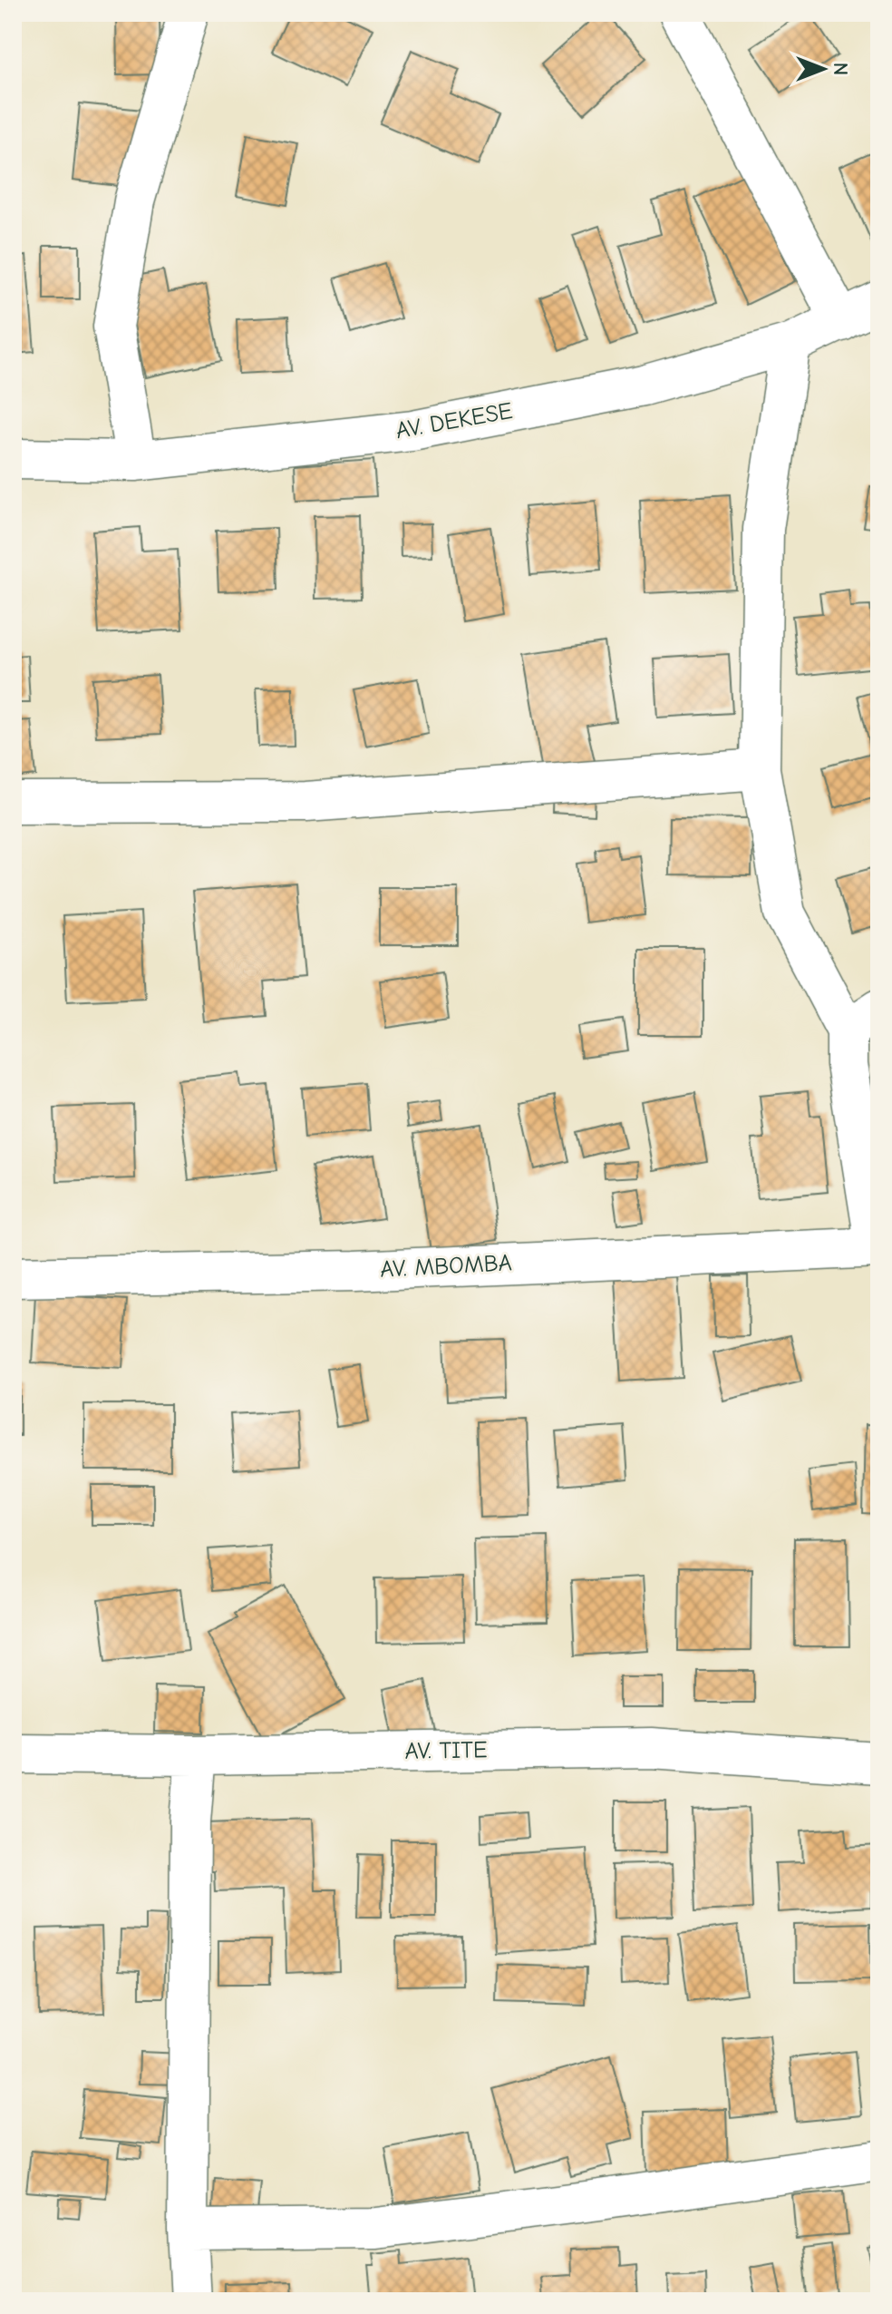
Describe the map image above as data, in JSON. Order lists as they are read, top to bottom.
{
  "streets": {
    "street": ["AV. DEKESE", "AV. MBOMBA", "AV. TITE"]
  },
  "north": "right"
}
